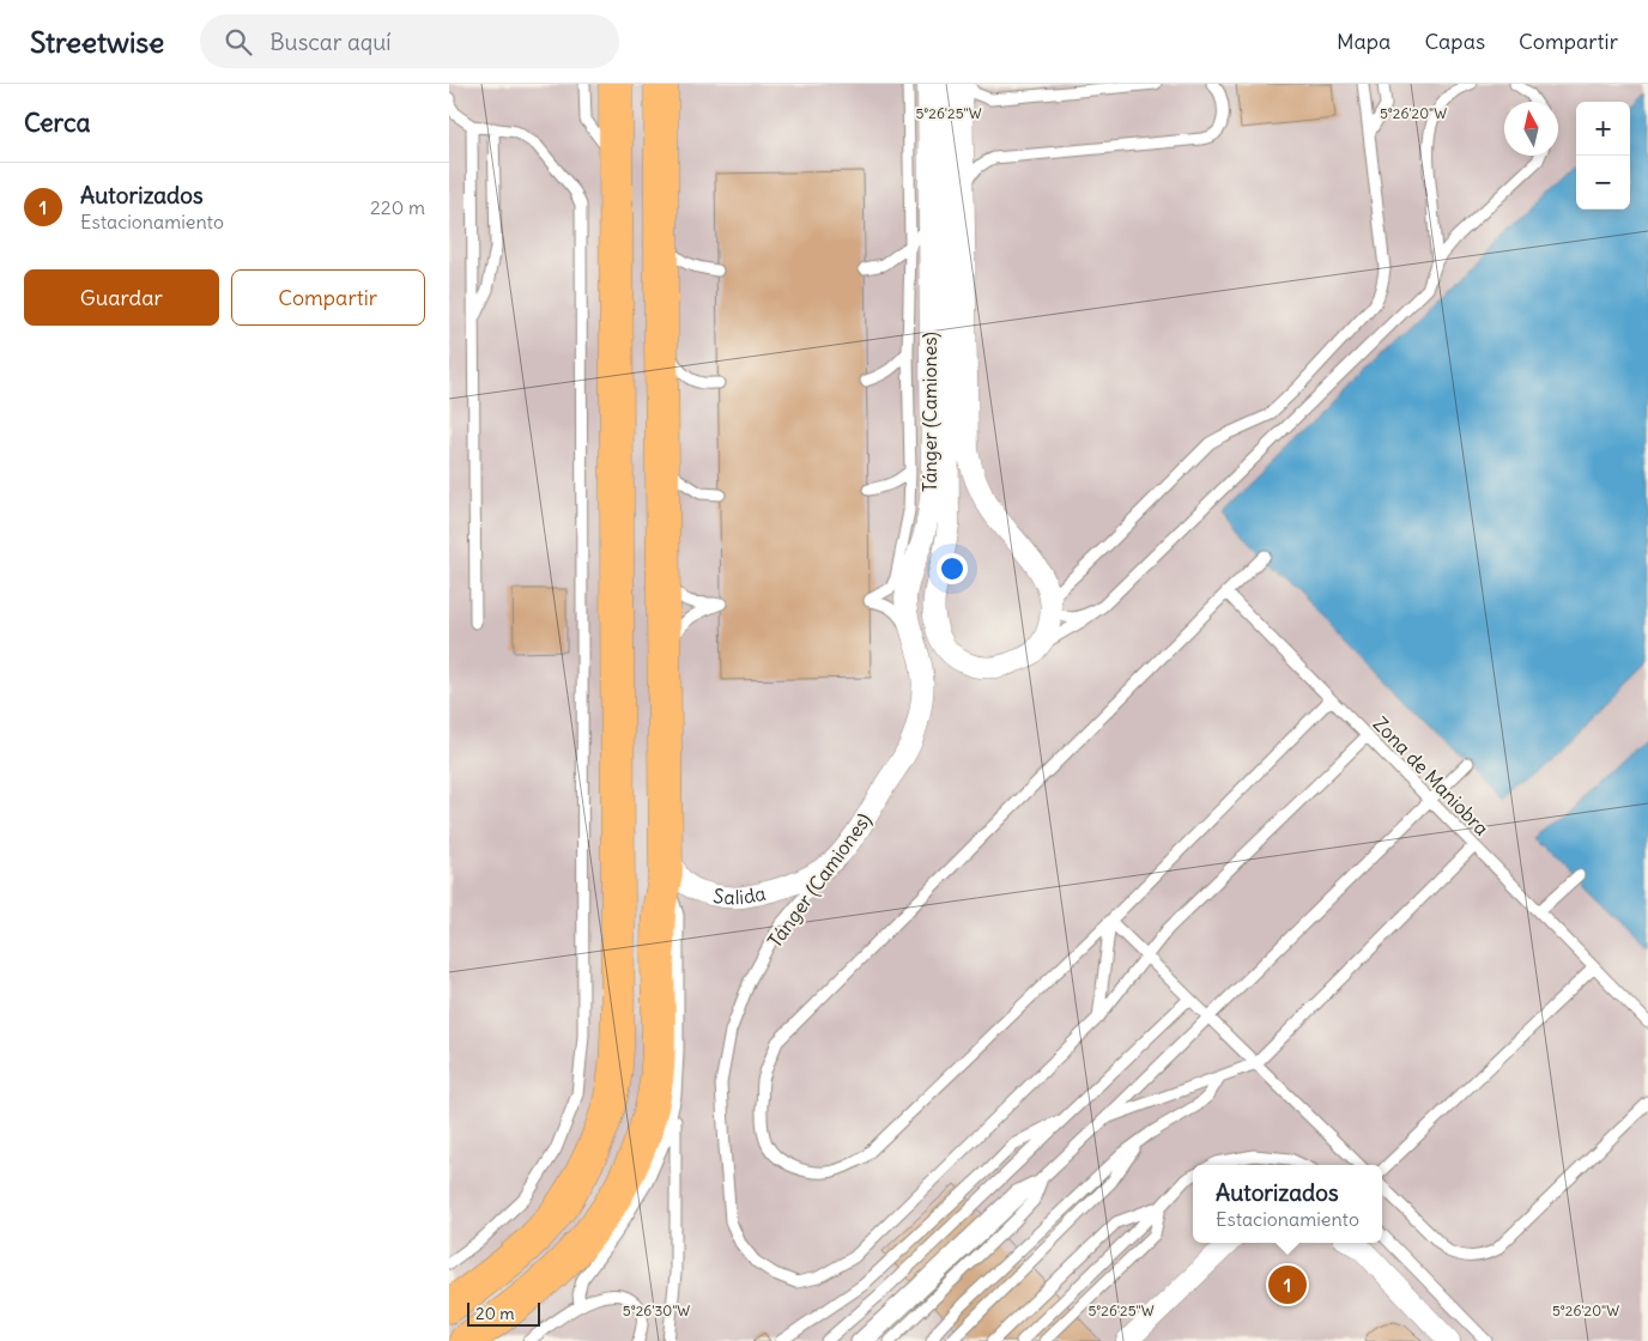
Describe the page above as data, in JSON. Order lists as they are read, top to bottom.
{
  "streets": {
    "street": ["Tánger (Camiones)", "Salida"],
    "lane": ["Zona de Maniobra"]
  },
  "crossings": [
    ["Tánger (Camiones)", "Zona de Maniobra"],
    ["Tánger (Camiones)", "Salida"]
  ],
  "scale_bar": "20 m",
  "north": "top",
  "page": {
    "header": "Streetwise",
    "search": "Buscar aquí",
    "nav": ["Mapa", "Capas", "Compartir"],
    "heading": "Cerca",
    "map_buttons": ["+", "−"],
    "list": [
      {
        "mark": "1",
        "name": "Autorizados",
        "note": "Estacionamiento",
        "value": "220 m"
      }
    ],
    "buttons": ["Guardar", "Compartir"],
    "popup": ["Autorizados", "Estacionamiento"],
    "pins": "1",
    "scale": "20 m"
  },
  "coordinates": ["5°26'25\"W", "5°26'20\"W", "5°26'30\"W"]
}
